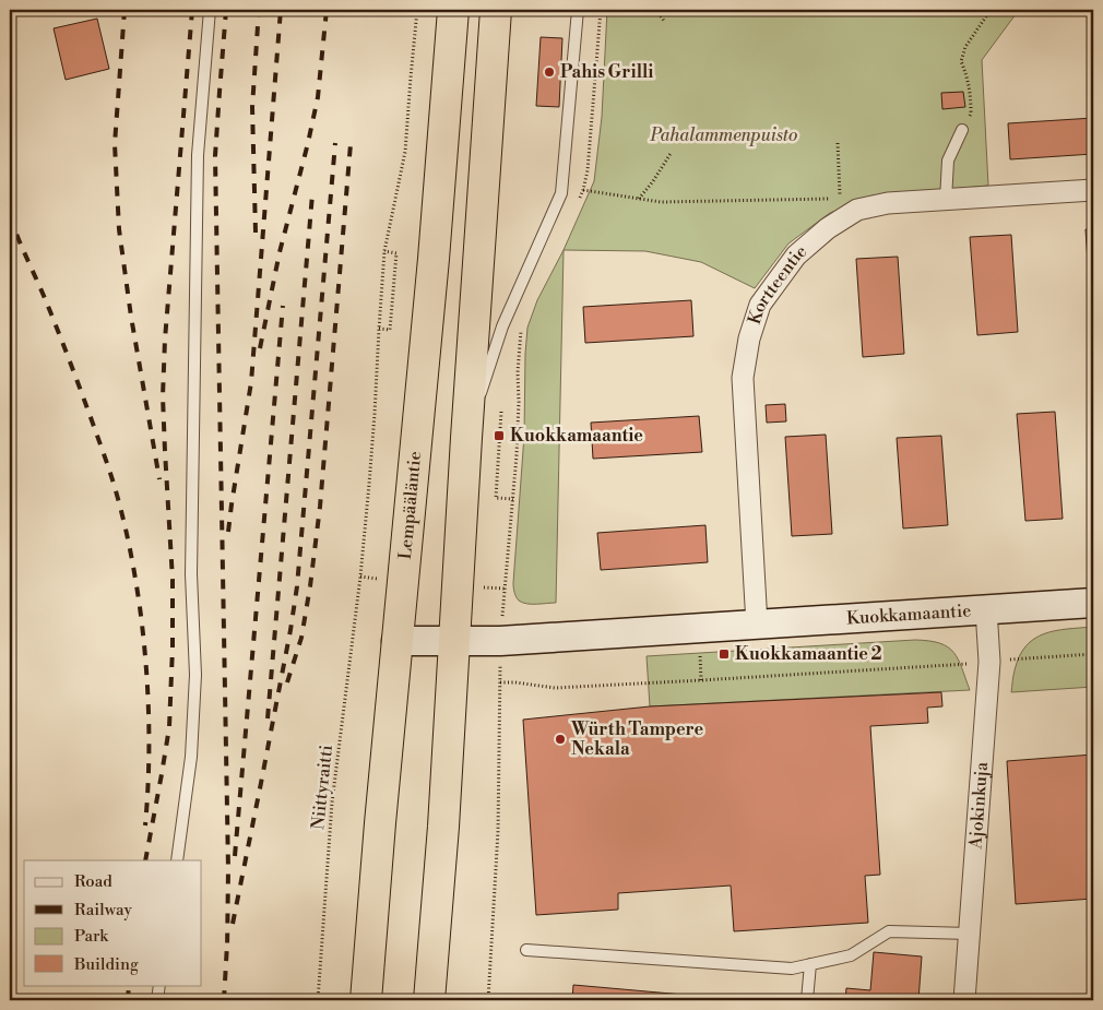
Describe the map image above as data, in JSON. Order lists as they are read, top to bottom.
{
  "streets": {
    "highway": ["Lempääläntie"],
    "main road": ["Kuokkamaantie"],
    "street": ["Kortteentie", "Ajokinkuja"],
    "path": ["Niittyraitti"]
  },
  "crossings": [
    ["Kortteentie", "Kuokkamaantie"],
    ["Lempääläntie", "Kuokkamaantie"],
    ["Kuokkamaantie", "Ajokinkuja"]
  ],
  "parks": ["Pahalammenpuisto"],
  "places": {
    "other": ["Pahis Grilli", "Würth Tampere Nekala"],
    "transit": ["Kuokkamaantie", "Kuokkamaantie 2"]
  },
  "legend": [
    "Road",
    "Railway",
    "Park",
    "Building"
  ]
}
